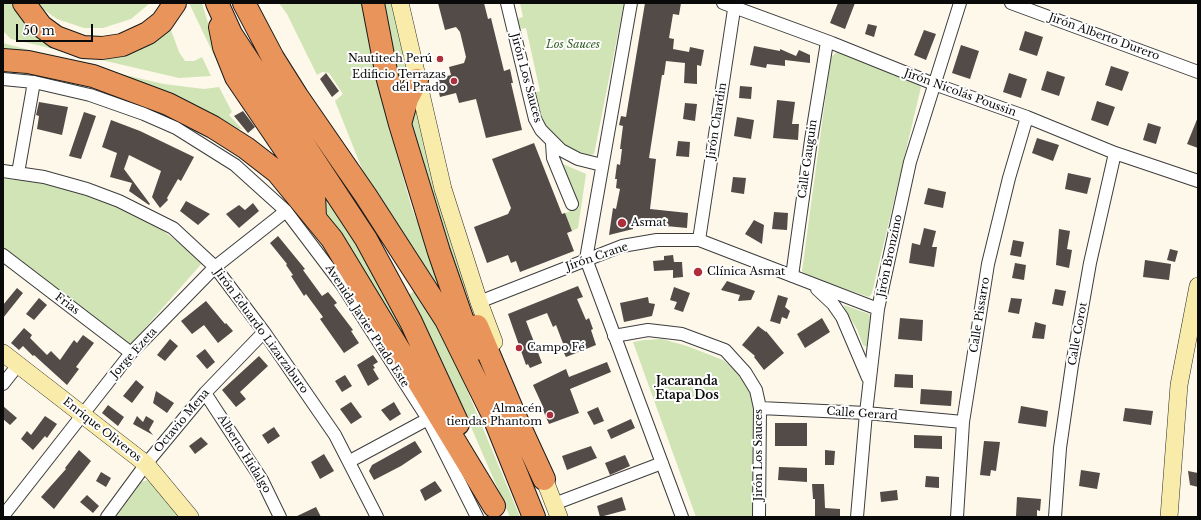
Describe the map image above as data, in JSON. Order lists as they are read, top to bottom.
{
  "streets": {
    "street": [
      "Jirón Alberto Durero",
      "Jirón Los Sauces",
      "Jirón Nicolás Poussin",
      "Jirón Chardin",
      "Calle Gauguin",
      "Jirón Bronzino",
      "Jirón Crane",
      "Frias",
      "Calle Pissarro",
      "Avenida Javier Prado Este",
      "Jirón Eduardo Lizarzaburo",
      "Calle Corot",
      "Jorge Ezeta",
      "Calle Gerard",
      "Octavio Mena",
      "Enrique Oliveros",
      "Alberto Hidalgo"
    ]
  },
  "crossings": [
    ["Jirón Los Sauces", "Calle Gerard"],
    ["Jirón Nicolás Poussin", "Jirón Chardin"],
    ["Jirón Nicolás Poussin", "Calle Gauguin"],
    ["Jirón Nicolás Poussin", "Jirón Bronzino"],
    ["Jirón Nicolás Poussin", "Calle Pissarro"],
    ["Jirón Nicolás Poussin", "Calle Corot"],
    ["Jirón Chardin", "Jirón Crane"],
    ["Calle Gauguin", "Jirón Crane"],
    ["Jirón Bronzino", "Jirón Crane"],
    ["Jirón Bronzino", "Calle Gerard"],
    ["Frias", "Jorge Ezeta"],
    ["Calle Pissarro", "Calle Gerard"],
    ["Avenida Javier Prado Este", "Jorge Ezeta"],
    ["Jirón Eduardo Lizarzaburo", "Jorge Ezeta"],
    ["Jirón Eduardo Lizarzaburo", "Octavio Mena"],
    ["Jorge Ezeta", "Enrique Oliveros"],
    ["Octavio Mena", "Enrique Oliveros"],
    ["Octavio Mena", "Alberto Hidalgo"]
  ],
  "districts": ["Jacaranda Etapa Dos"],
  "parks": ["Los Sauces"],
  "places": [
    "Nautitech Perú",
    "Edificio Terrazas del Prado",
    "Asmat",
    "Clínica Asmat",
    "Campo Fé",
    "Almacén tiendas Phantom"
  ],
  "scale_bar": "50 m"
}
